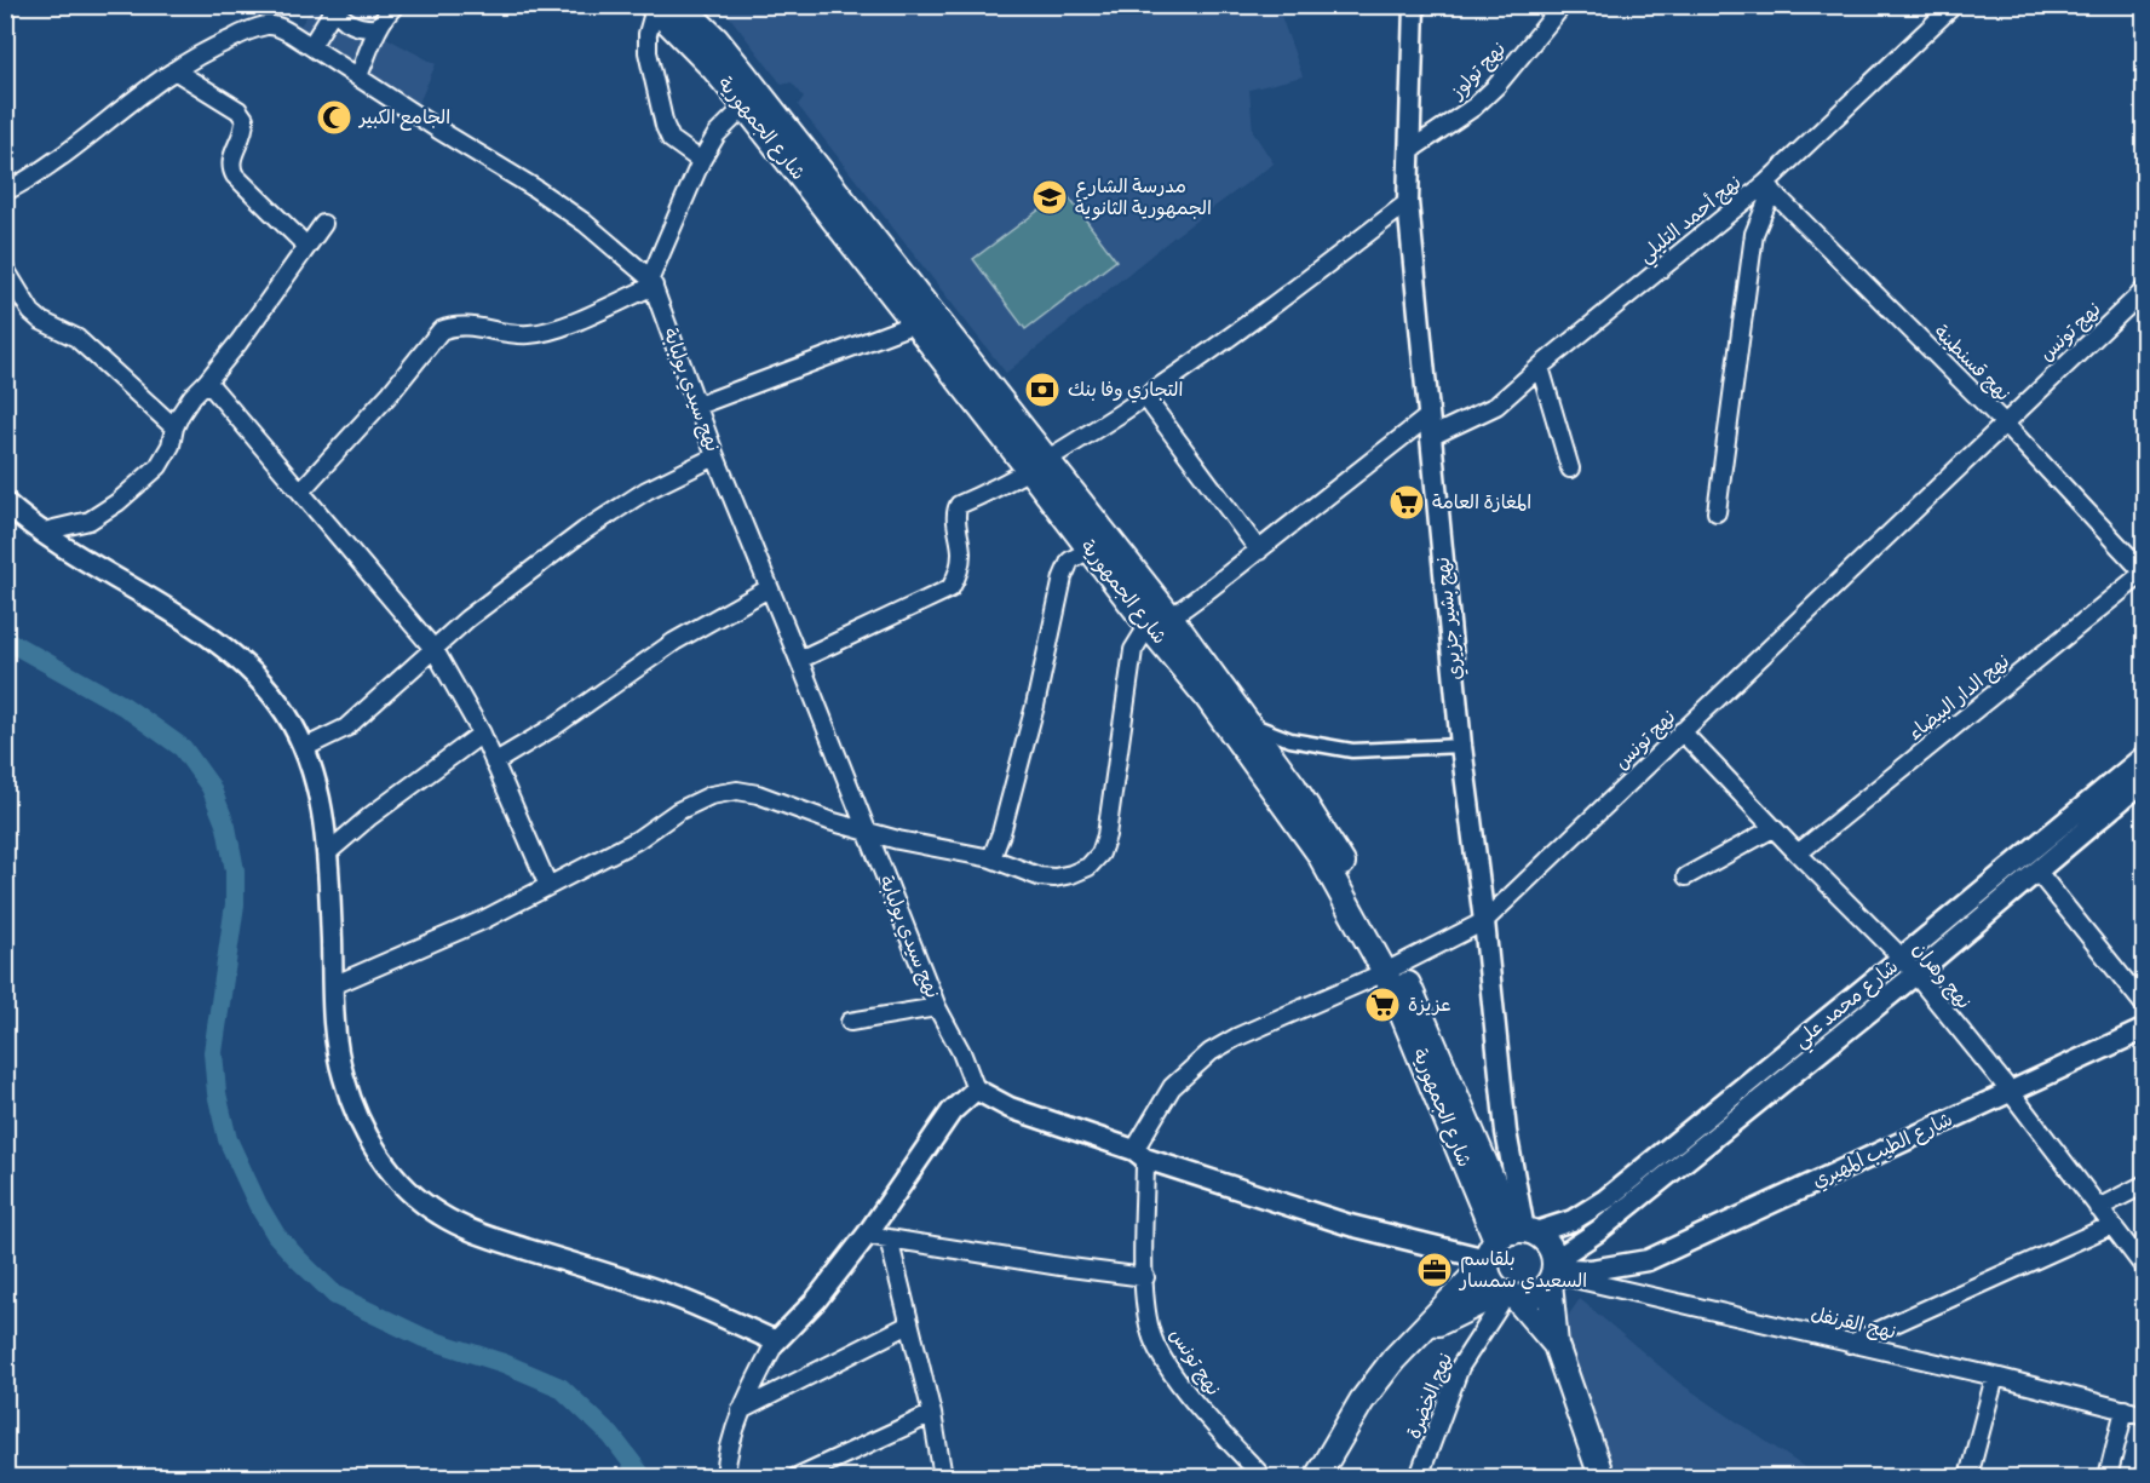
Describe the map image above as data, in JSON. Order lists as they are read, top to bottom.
{
  "streets": {
    "main road": ["شارع الجمهورية"],
    "street": [
      "نهج تولوز",
      "نهج أحمد التليلي",
      "نهج تونس",
      "نهج قسنطينة",
      "نهج سيدي بولبابة",
      "نهج بشير جزيري",
      "نهج الدار البيضاء",
      "نهج وهران",
      "شارع محمد علي",
      "شارع الطيب المهيري",
      "نهج القرنفل",
      "نهج الخضرة"
    ]
  },
  "crossings": [
    ["نهج تولوز", "نهج بشير جزيري"],
    ["شارع الجمهورية", "نهج تونس"],
    ["شارع الجمهورية", "نهج بشير جزيري"],
    ["شارع الجمهورية", "شارع محمد علي"],
    ["شارع الجمهورية", "شارع الطيب المهيري"],
    ["شارع الجمهورية", "نهج القرنفل"],
    ["شارع الجمهورية", "نهج الخضرة"],
    ["نهج أحمد التليلي", "نهج قسنطينة"],
    ["نهج أحمد التليلي", "نهج بشير جزيري"],
    ["نهج تونس", "نهج قسنطينة"],
    ["نهج تونس", "نهج بشير جزيري"],
    ["نهج تونس", "نهج وهران"],
    ["نهج قسنطينة", "نهج الدار البيضاء"],
    ["نهج بشير جزيري", "شارع محمد علي"],
    ["نهج بشير جزيري", "شارع الطيب المهيري"],
    ["نهج بشير جزيري", "نهج القرنفل"],
    ["نهج بشير جزيري", "نهج الخضرة"],
    ["نهج الدار البيضاء", "نهج وهران"],
    ["نهج وهران", "شارع محمد علي"],
    ["نهج وهران", "شارع الطيب المهيري"],
    ["شارع محمد علي", "شارع الطيب المهيري"],
    ["شارع محمد علي", "نهج القرنفل"],
    ["شارع محمد علي", "نهج الخضرة"],
    ["شارع الطيب المهيري", "نهج القرنفل"],
    ["شارع الطيب المهيري", "نهج الخضرة"],
    ["نهج القرنفل", "نهج الخضرة"]
  ],
  "places": {
    "mosque": ["الجامع الكبير"],
    "school or university": ["مدرسة الشارع الجمهورية الثانوية"],
    "bank": ["التجاري وفا بنك"],
    "supermarket": ["المغازة العامة", "عزيزة"],
    "office": ["بلقاسم السعيدي سمسار"]
  }
}
